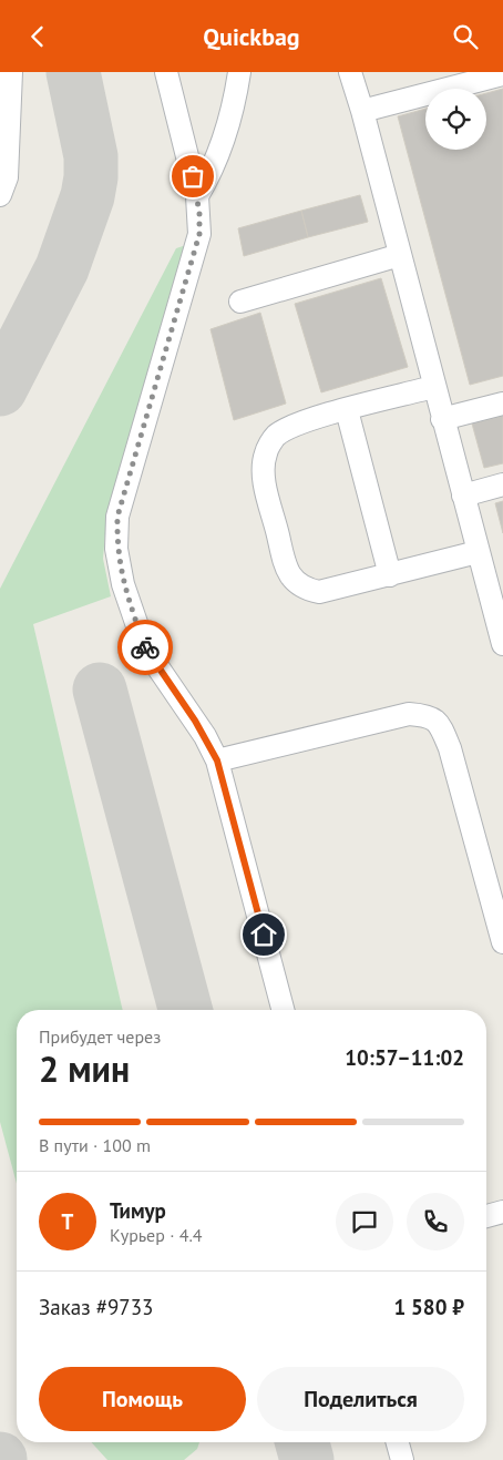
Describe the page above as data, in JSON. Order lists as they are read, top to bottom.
{
  "page": {
    "header": "Quickbag",
    "heading": ["2 мин", "Прибудет через", "10:57–11:02"],
    "panel": [
      "Тимур",
      "Курьер · 4.4",
      "Заказ #9733",
      "1 580 ₽"
    ],
    "bar": "В пути · 100 m",
    "round": "Т",
    "buttons": ["Помощь", "Поделиться"]
  }
}
